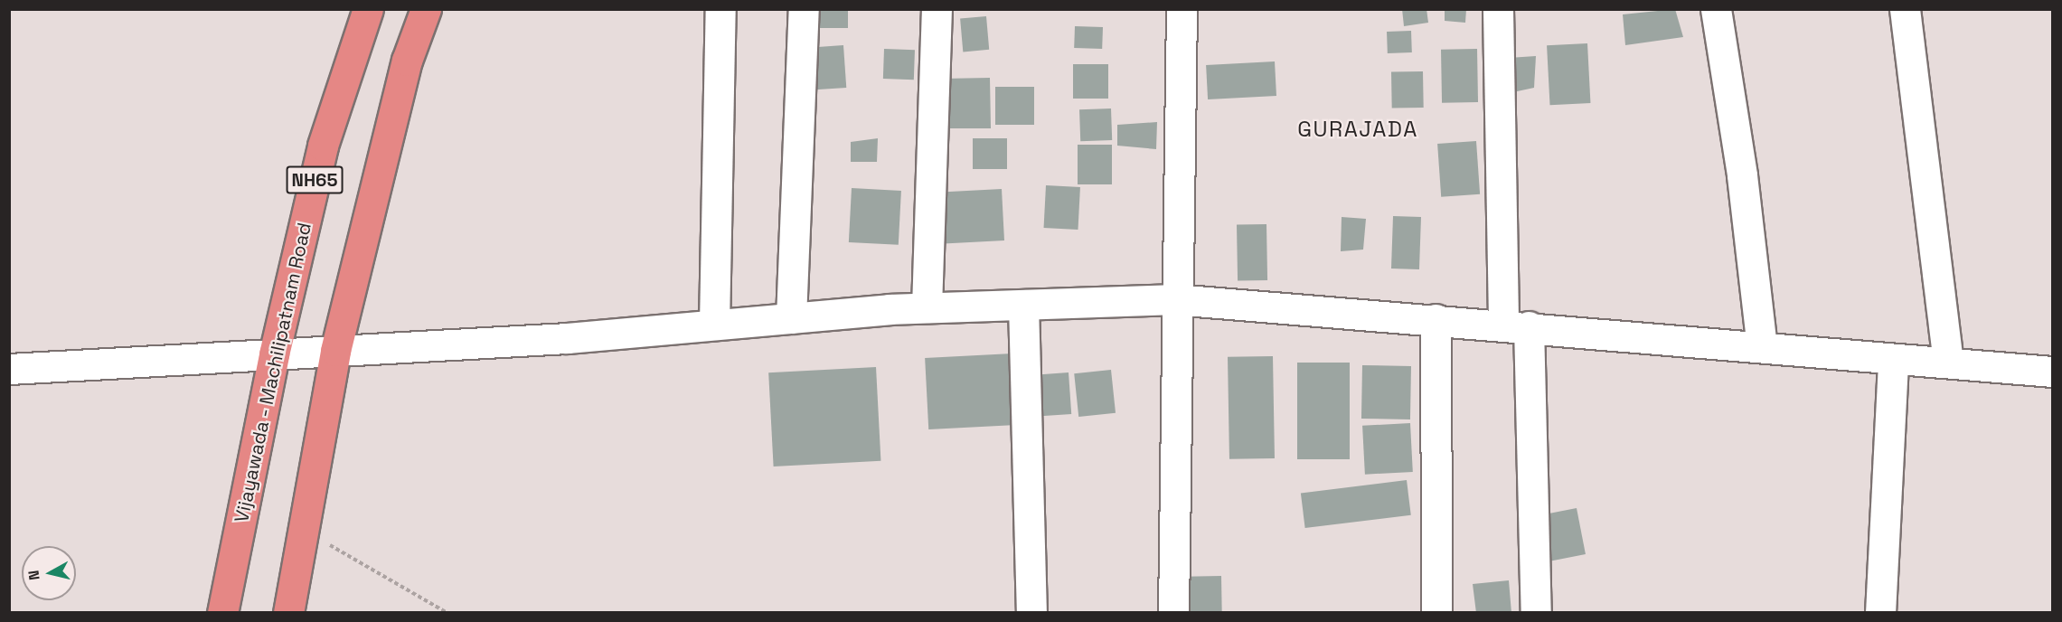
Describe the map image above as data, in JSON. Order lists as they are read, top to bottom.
{
  "streets": {
    "highway": ["NH65", "Vijayawada - Machilipatnam Road"]
  },
  "districts": ["GURAJADA"],
  "north": "left"
}
